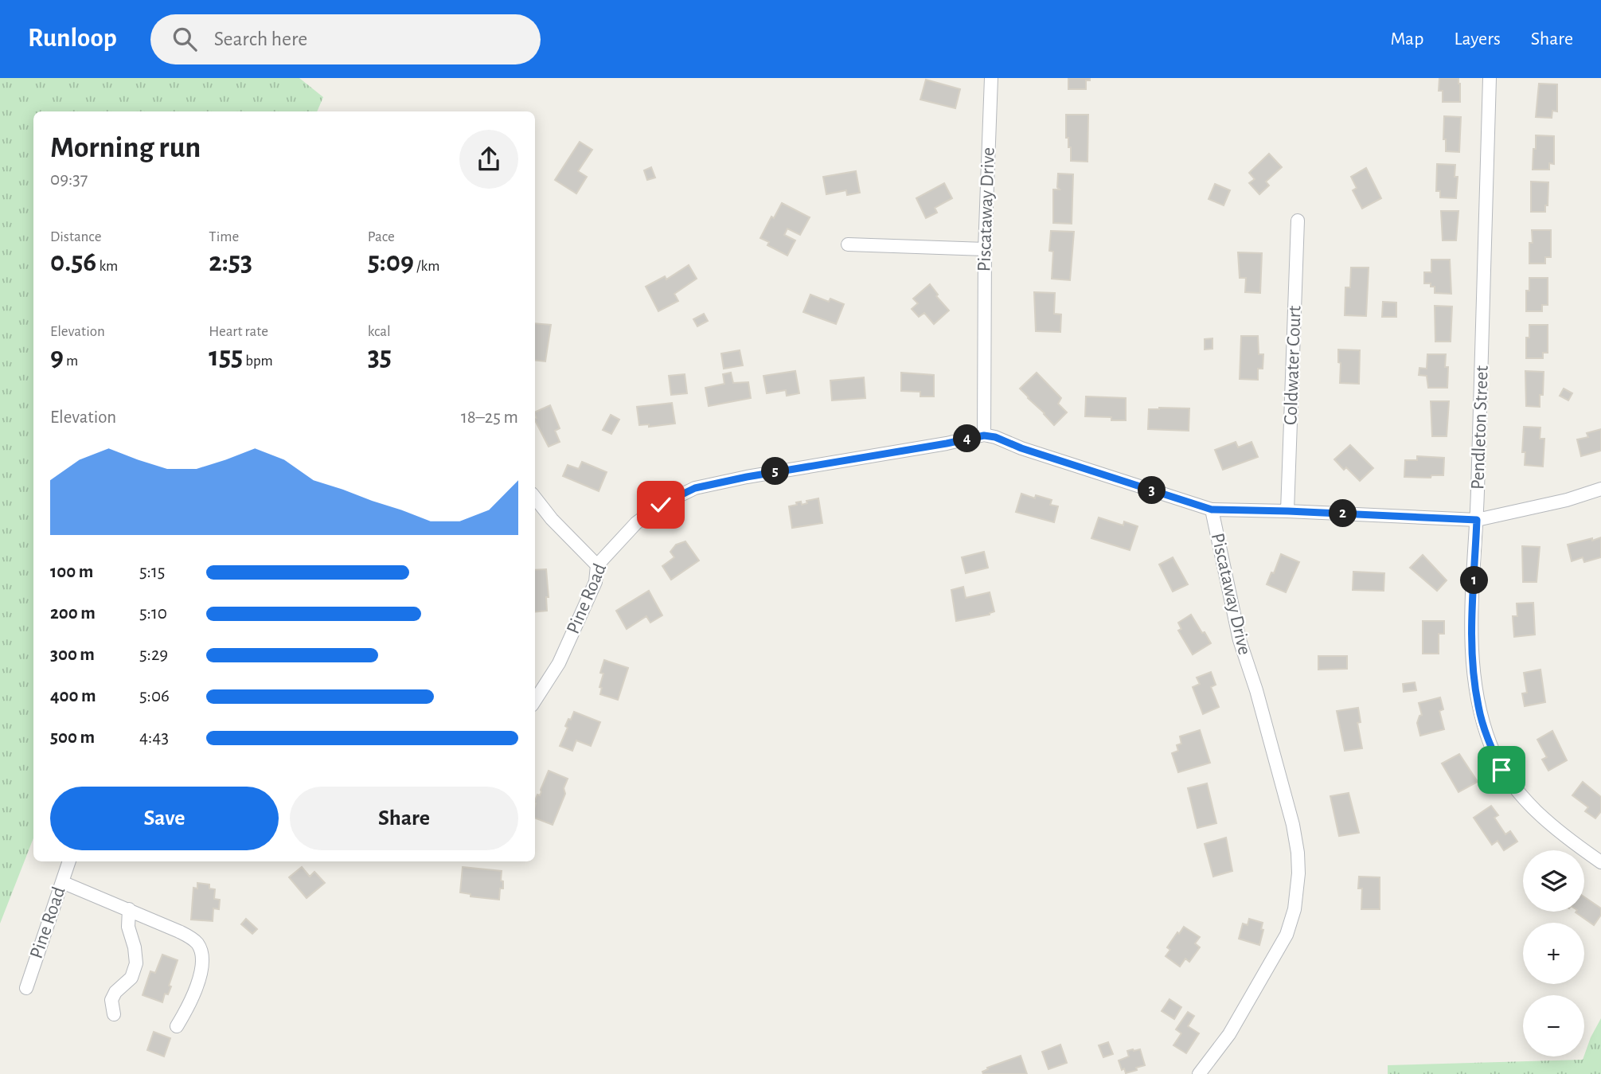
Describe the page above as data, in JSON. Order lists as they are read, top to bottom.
{
  "streets": {
    "street": [
      "Piscataway Drive",
      "Coldwater Court",
      "Pendleton Street",
      "Pine Road"
    ]
  },
  "crossings": [
    ["Piscataway Drive", "Pine Road"]
  ],
  "page": {
    "header": "Runloop",
    "search": "Search here",
    "nav": ["Map", "Layers", "Share"],
    "heading": ["Morning run", "09:37"],
    "stats": [
      ["Distance", "0.56 km"],
      ["Time", "2:53"],
      ["Pace", "5:09 /km"],
      ["Elevation", "9 m"],
      ["Heart rate", "155 bpm"],
      ["kcal", "35"]
    ],
    "chart": ["Elevation", "18–25 m"],
    "pins": [
      "4",
      "5",
      "3",
      "2",
      "1"
    ],
    "list": [
      {
        "name": "100 m",
        "note": "5:15"
      },
      {
        "name": "200 m",
        "note": "5:10"
      },
      {
        "name": "300 m",
        "note": "5:29"
      },
      {
        "name": "400 m",
        "note": "5:06"
      },
      {
        "name": "500 m",
        "note": "4:43"
      }
    ],
    "buttons": ["Save", "Share"],
    "map_buttons": ["+", "−"]
  }
}
